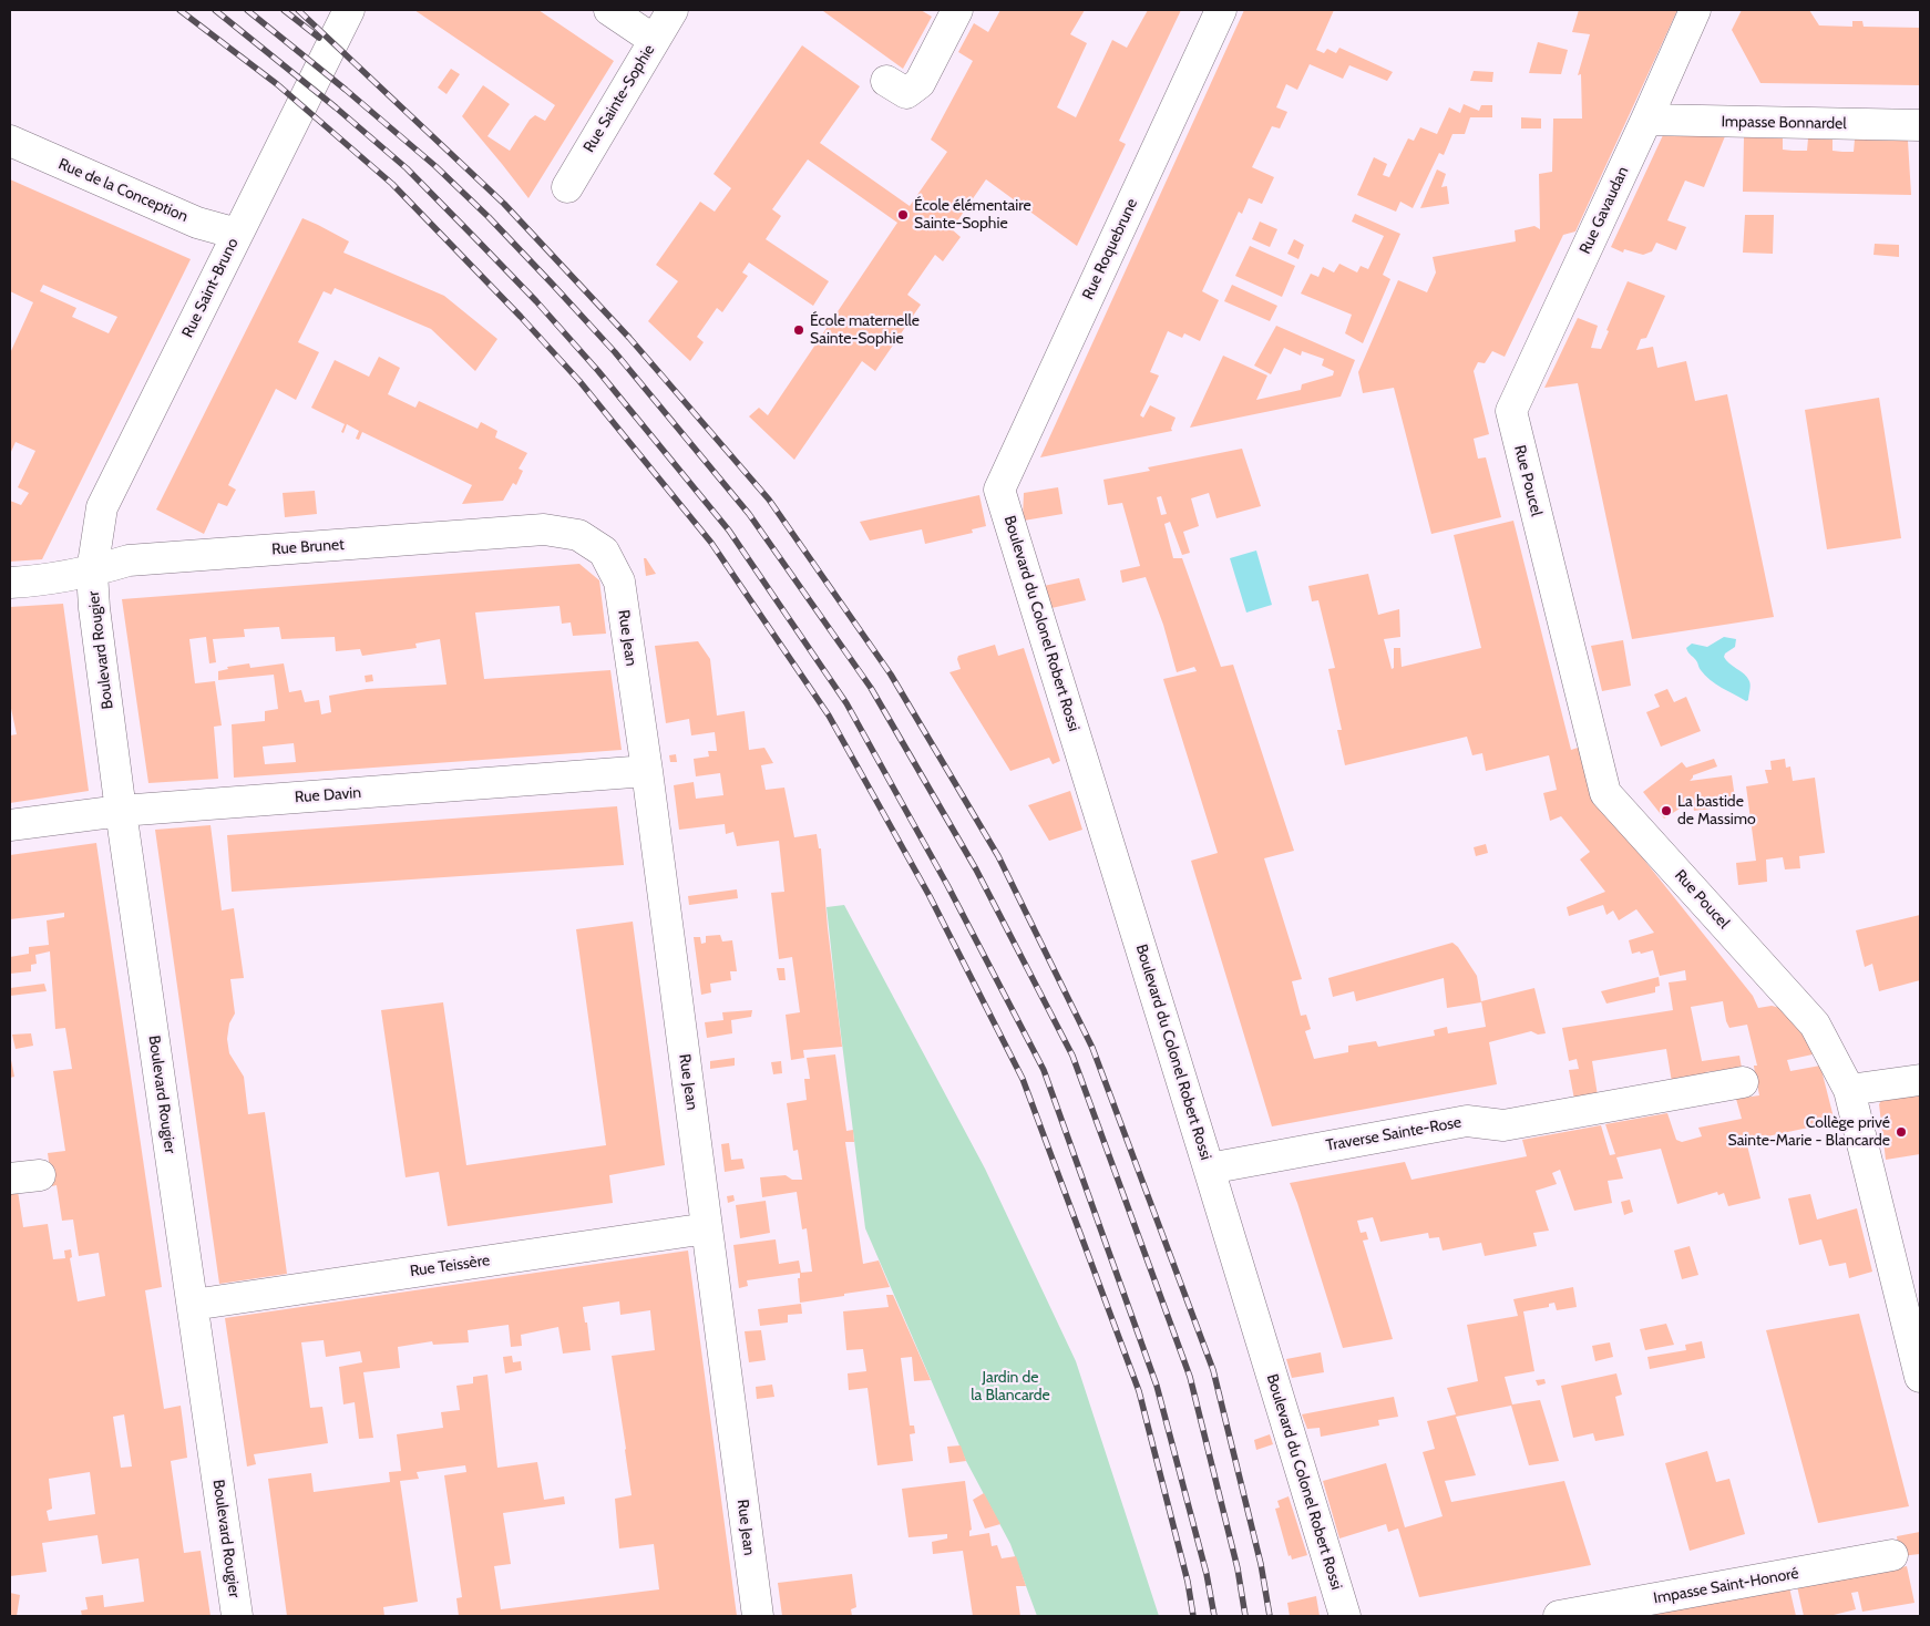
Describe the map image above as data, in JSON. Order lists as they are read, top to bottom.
{
  "streets": {
    "street": [
      "Rue Sainte-Sophie",
      "Impasse Bonnardel",
      "Rue de la Conception",
      "Rue Gavaudan",
      "Rue Roquebrune",
      "Rue Saint-Bruno",
      "Rue Poucel",
      "Rue Brunet",
      "Boulevard du Colonel Robert Rossi",
      "Rue Jean",
      "Boulevard Rougier",
      "Rue Davin",
      "Traverse Sainte-Rose",
      "Rue Teissère",
      "Impasse Saint-Honoré"
    ]
  },
  "crossings": [
    ["Impasse Bonnardel", "Rue Gavaudan"],
    ["Rue de la Conception", "Rue Saint-Bruno"],
    ["Rue Gavaudan", "Rue Poucel"],
    ["Rue Roquebrune", "Boulevard du Colonel Robert Rossi"],
    ["Rue Saint-Bruno", "Rue Brunet"],
    ["Rue Saint-Bruno", "Boulevard Rougier"],
    ["Rue Brunet", "Rue Jean"],
    ["Rue Brunet", "Boulevard Rougier"],
    ["Boulevard du Colonel Robert Rossi", "Traverse Sainte-Rose"],
    ["Rue Jean", "Rue Davin"],
    ["Rue Jean", "Rue Teissère"],
    ["Boulevard Rougier", "Rue Davin"],
    ["Boulevard Rougier", "Rue Teissère"]
  ],
  "parks": ["Jardin de la Blancarde"],
  "places": [
    "École élémentaire Sainte-Sophie",
    "École maternelle Sainte-Sophie",
    "La bastide de Massimo",
    "Collège privé Sainte-Marie - Blancarde"
  ]
}
